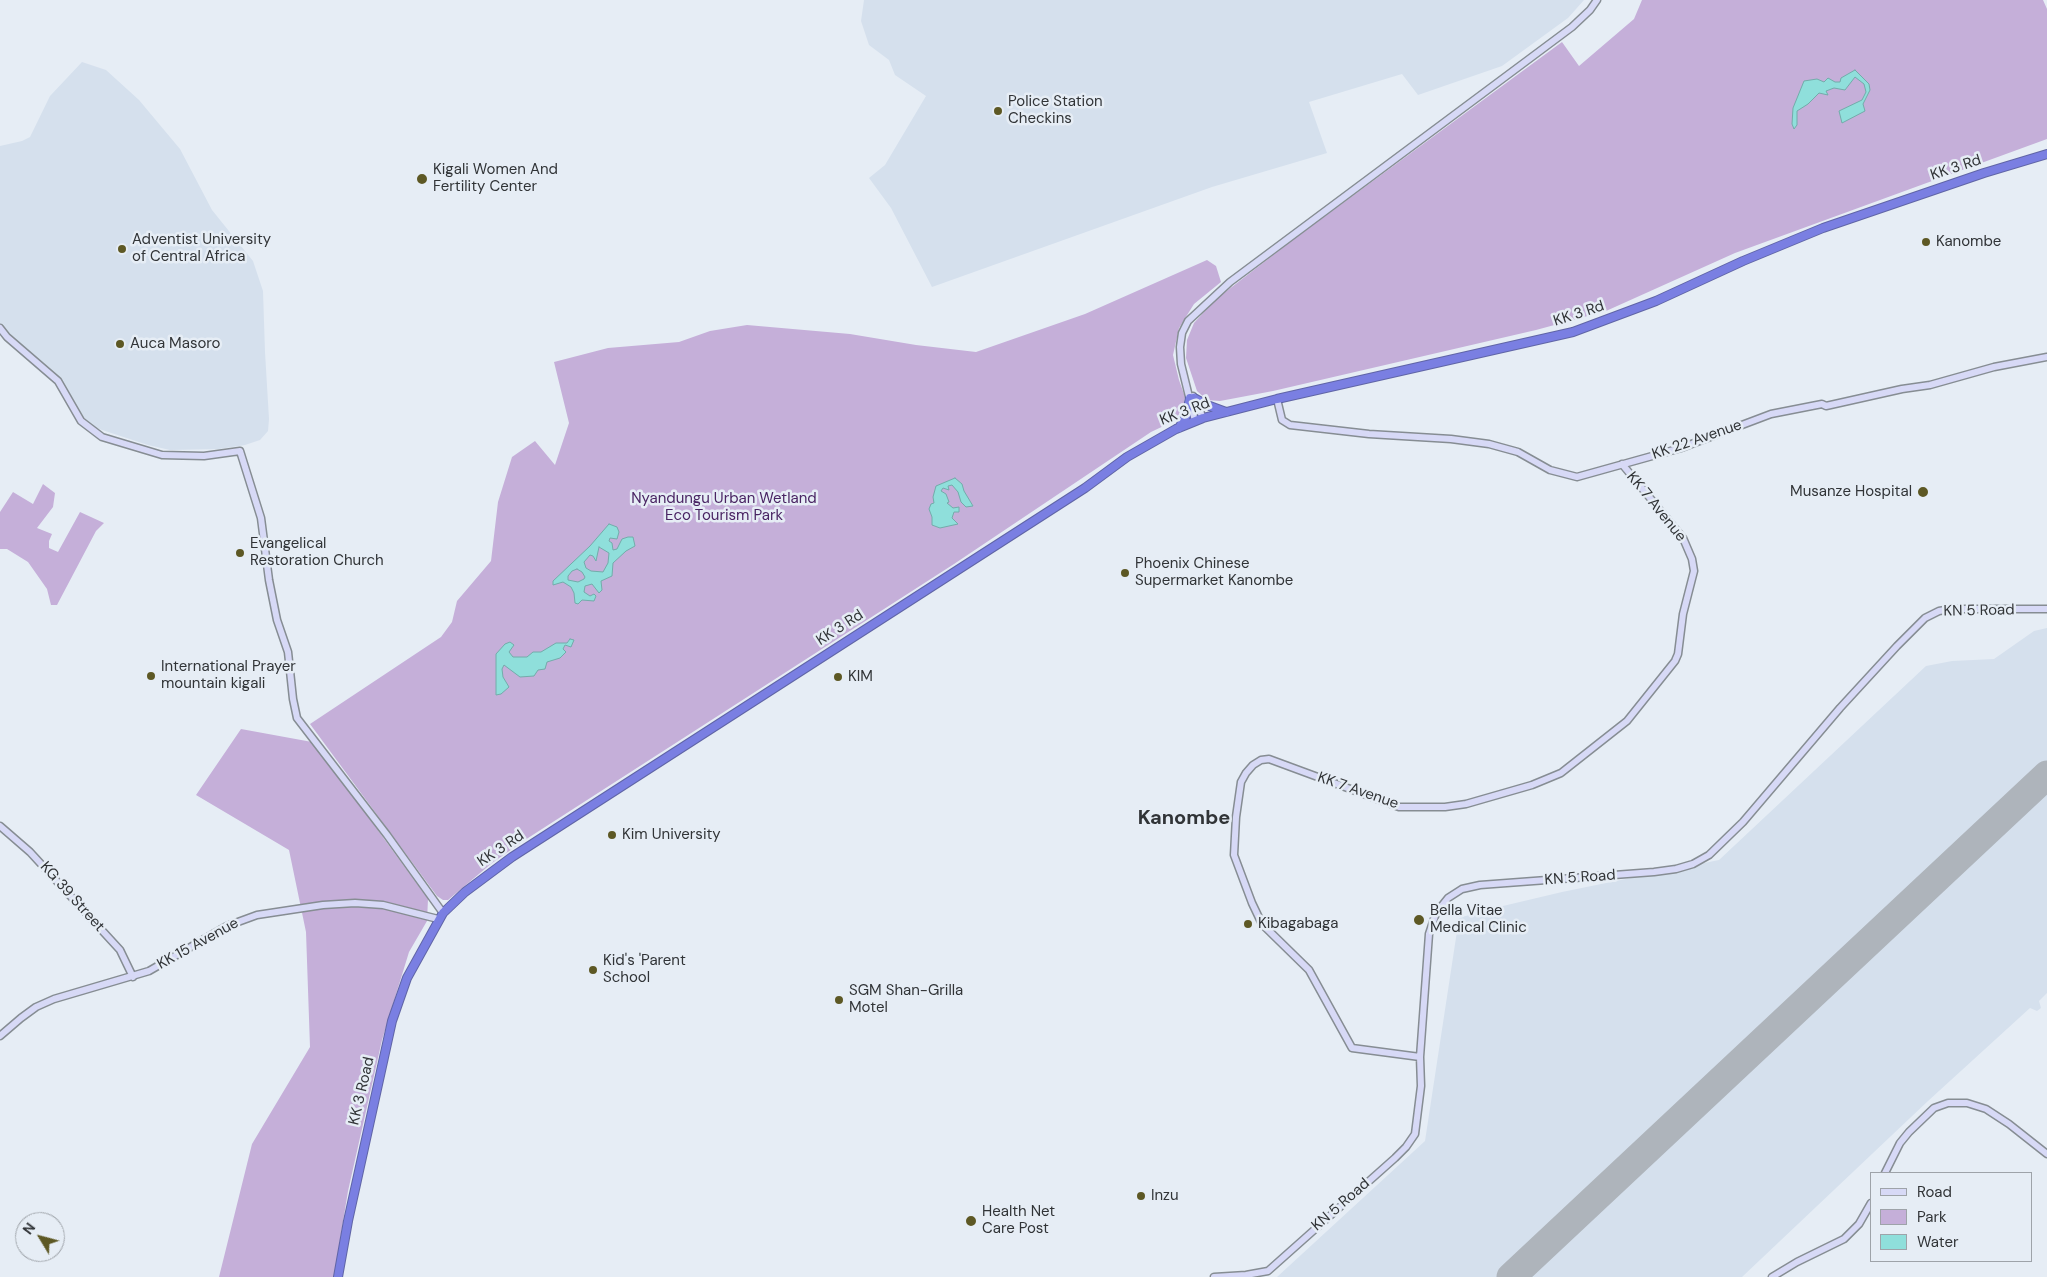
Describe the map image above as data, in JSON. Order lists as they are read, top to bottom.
{
  "streets": {
    "highway": ["KK 3 Rd", "KK 3 Road"],
    "street": [
      "KK 22 Avenue",
      "KK 7 Avenue",
      "KN 5 Road",
      "KG 39 Street",
      "KK 15 Avenue"
    ]
  },
  "crossings": [
    ["KK 3 Rd", "KK 22 Avenue"],
    ["KK 3 Rd", "KK 15 Avenue"],
    ["KK 3 Rd", "KK 3 Road"],
    ["KK 22 Avenue", "KK 7 Avenue"],
    ["KK 7 Avenue", "KN 5 Road"],
    ["KG 39 Street", "KK 15 Avenue"],
    ["KK 15 Avenue", "KK 3 Road"]
  ],
  "districts": ["Kanombe"],
  "parks": ["Nyandungu Urban Wetland Eco Tourism Park"],
  "places": [
    "Police Station Checkins",
    "Kigali Women And Fertility Center",
    "Kanombe",
    "Adventist University of Central Africa",
    "Auca Masoro",
    "Musanze Hospital",
    "Evangelical Restoration Church",
    "Phoenix Chinese Supermarket Kanombe",
    "International Prayer mountain kigali",
    "KIM",
    "Kim University",
    "Bella Vitae Medical Clinic",
    "Kibagabaga",
    "Kid's 'Parent School",
    "SGM Shan-Grilla Motel",
    "Inzu",
    "Health Net Care Post"
  ],
  "legend": ["Road", "Park", "Water"],
  "north": "top left"
}
